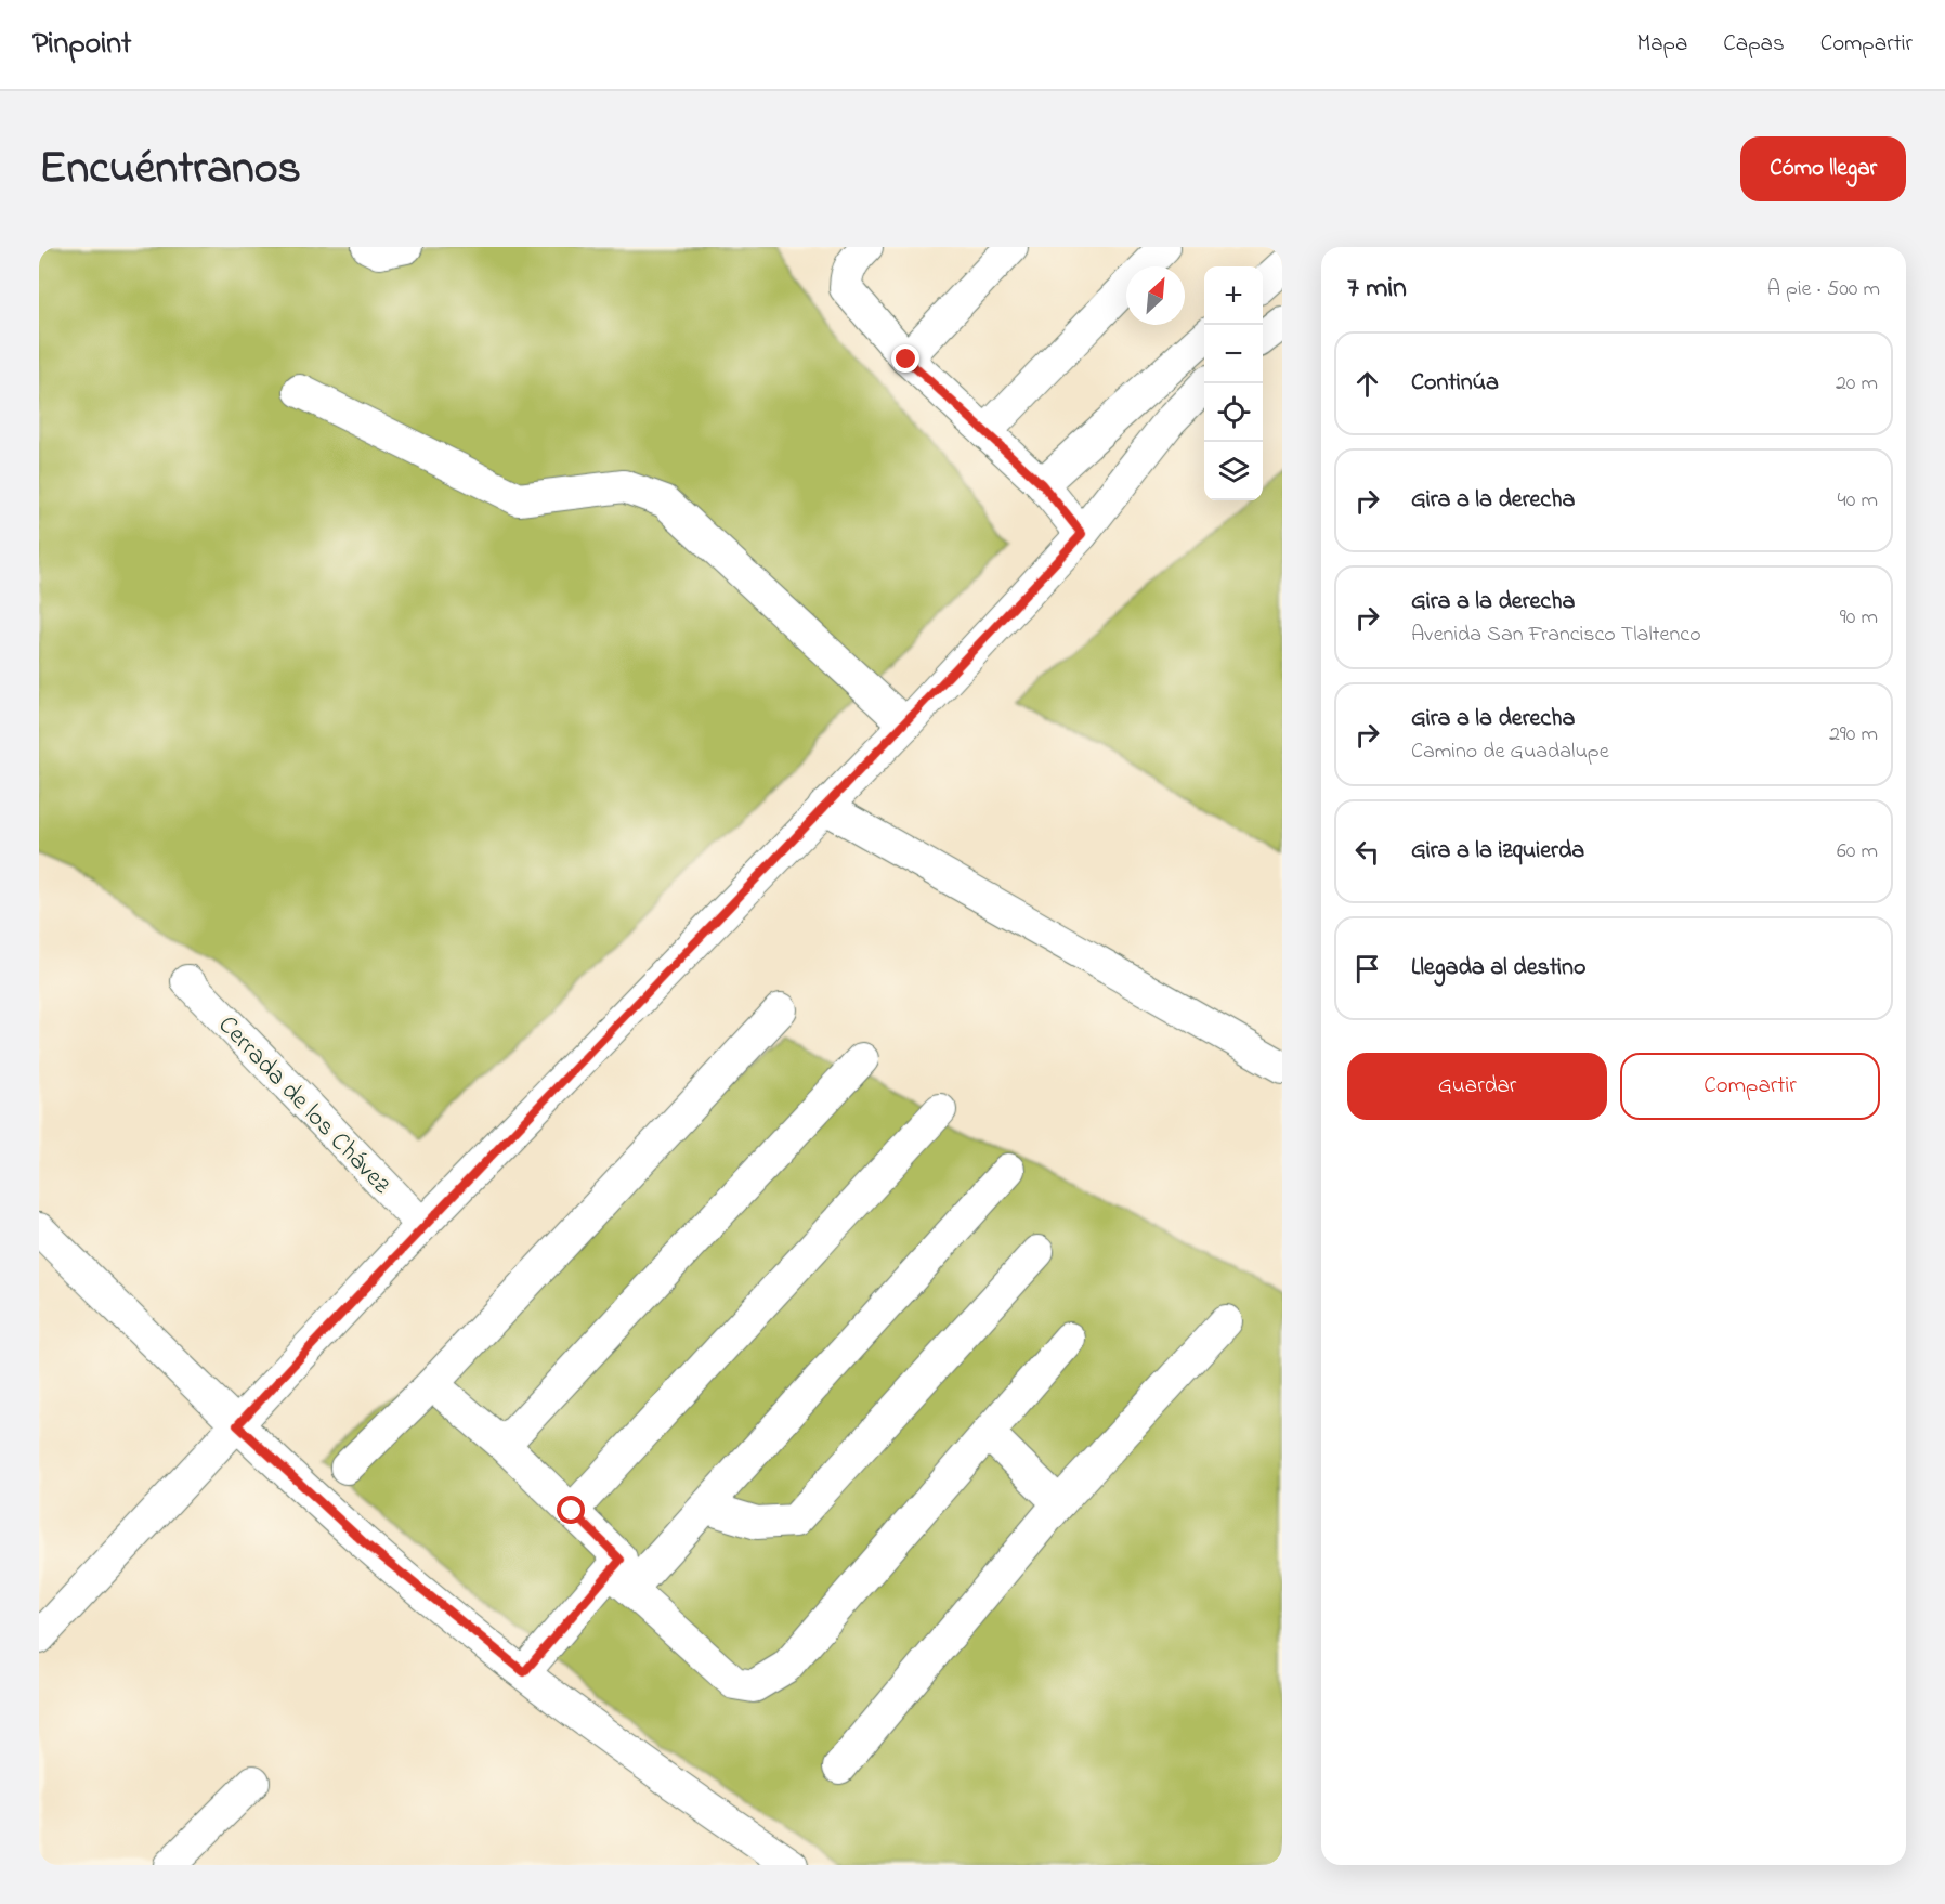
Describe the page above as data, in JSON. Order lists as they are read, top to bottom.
{
  "streets": {
    "street": ["Cerrada de los Chávez"]
  },
  "north": "top right",
  "page": {
    "header": "Pinpoint",
    "nav": ["Mapa", "Capas", "Compartir"],
    "title": "Encuéntranos",
    "buttons": [
      "Cómo llegar",
      ["Guardar", "Compartir"]
    ],
    "heading": ["7 min", "A pie · 500 m"],
    "map_buttons": ["+", "−"],
    "list": [
      ["Continúa", "20 m"],
      ["Gira a la derecha", "40 m"],
      ["Gira a la derecha", "Avenida San Francisco Tlaltenco", "90 m"],
      ["Gira a la derecha", "Camino de Guadalupe", "290 m"],
      ["Gira a la izquierda", "60 m"],
      "Llegada al destino"
    ]
  }
}
